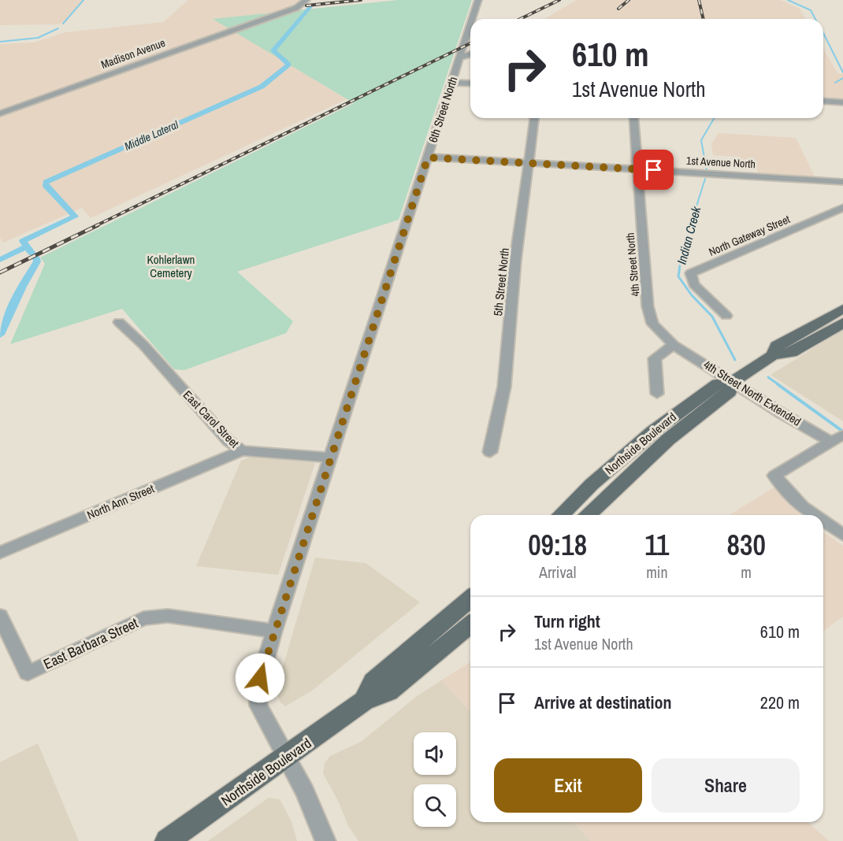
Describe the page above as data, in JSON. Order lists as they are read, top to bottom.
{
  "streets": {
    "main road": ["Northside Boulevard"],
    "street": [
      "Madison Avenue",
      "6th Street North",
      "1st Avenue North",
      "North Gateway Street",
      "4th Street North",
      "5th Street North",
      "4th Street North Extended",
      "East Carol Street",
      "North Ann Street",
      "East Barbara Street"
    ]
  },
  "crossings": [
    ["6th Street North", "1st Avenue North"],
    ["6th Street North", "East Carol Street"],
    ["6th Street North", "Northside Boulevard"],
    ["6th Street North", "East Barbara Street"],
    ["1st Avenue North", "4th Street North"],
    ["1st Avenue North", "5th Street North"],
    ["4th Street North", "4th Street North Extended"],
    ["4th Street North Extended", "Northside Boulevard"],
    ["East Carol Street", "North Ann Street"]
  ],
  "water": ["Middle Lateral", "Indian Creek"],
  "parks": ["Kohlerlawn Cemetery"],
  "page": {
    "turn": ["610 m", "1st Avenue North"],
    "eta": [
      "09:18",
      "Arrival",
      "11",
      "min",
      "830",
      "m"
    ],
    "list": [
      {
        "name": "Turn right",
        "note": "1st Avenue North",
        "value": "610 m"
      },
      {
        "name": "Arrive at destination",
        "value": "220 m"
      }
    ],
    "buttons": ["Exit", "Share"]
  }
}
